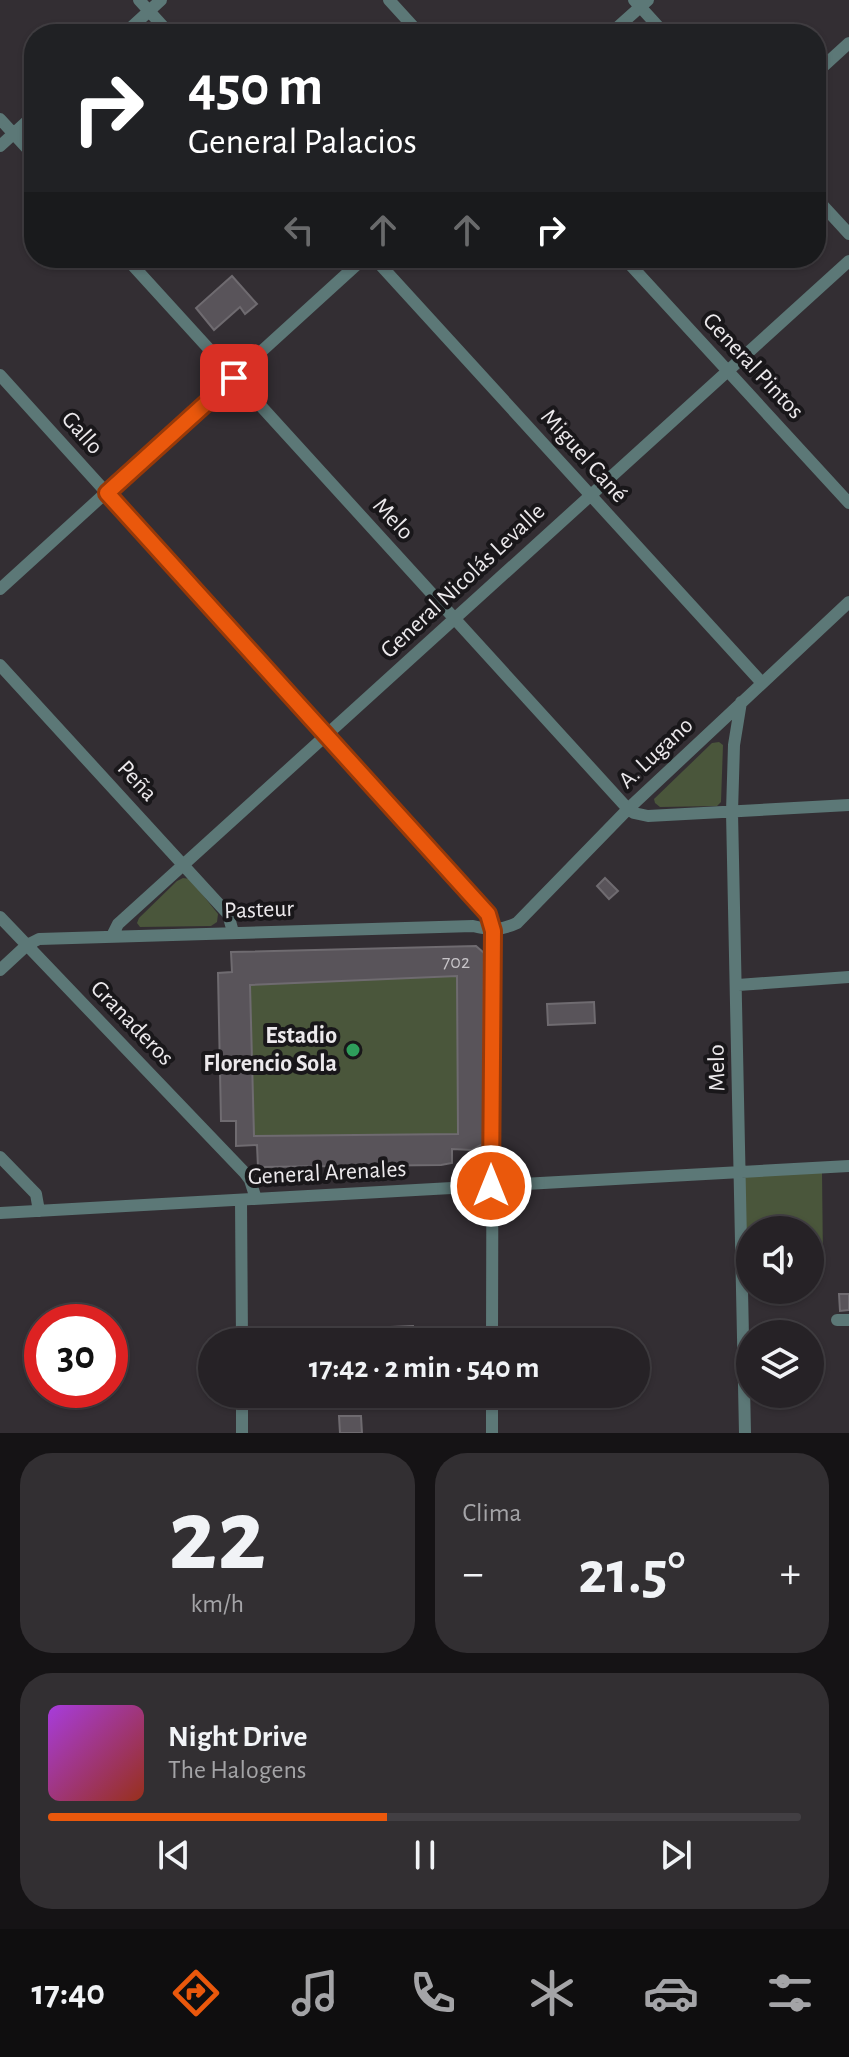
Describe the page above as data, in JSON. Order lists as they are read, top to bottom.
{
  "streets": {
    "street": [
      "General Pintos",
      "Gallo",
      "Miguel Cané",
      "Melo",
      "General Nicolás Levalle",
      "A. Lugano",
      "Peña",
      "Pasteur",
      "Granaderos",
      "General Arenales"
    ]
  },
  "crossings": [
    ["General Pintos", "General Nicolás Levalle"],
    ["Gallo", "General Nicolás Levalle"],
    ["Gallo", "A. Lugano"],
    ["Gallo", "Pasteur"],
    ["Gallo", "General Arenales"],
    ["Miguel Cané", "General Nicolás Levalle"],
    ["Miguel Cané", "A. Lugano"],
    ["Melo", "General Nicolás Levalle"],
    ["Melo", "A. Lugano"],
    ["Melo", "General Arenales"],
    ["General Nicolás Levalle", "Peña"],
    ["General Nicolás Levalle", "Pasteur"],
    ["A. Lugano", "Pasteur"],
    ["Peña", "Pasteur"],
    ["Pasteur", "Granaderos"],
    ["Granaderos", "General Arenales"]
  ],
  "places": ["Estadio Florencio Sola"],
  "house_numbers": ["702"],
  "page": {
    "turn": ["450 m", "General Palacios"],
    "limit": "30",
    "trip": "17:42 · 2 min · 540 m",
    "tile": [
      ["22", "km/h"],
      "Clima"
    ],
    "heat": ["−", "21.5°", "+"],
    "song": ["Night Drive", "The Halogens"],
    "tabs": "17:40"
  }
}
